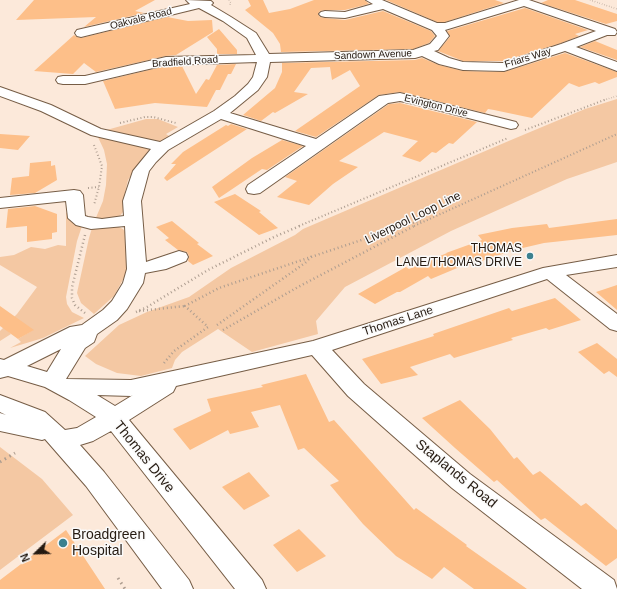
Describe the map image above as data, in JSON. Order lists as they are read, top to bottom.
{
  "streets": {
    "street": [
      "Oakvale Road",
      "Sandown Avenue",
      "Friars Way",
      "Bradfield Road",
      "Evington Drive",
      "Thomas Lane",
      "Thomas Drive",
      "Staplands Road"
    ],
    "path": ["Liverpool Loop Line"]
  },
  "crossings": [
    ["Sandown Avenue", "Friars Way"],
    ["Sandown Avenue", "Bradfield Road"],
    ["Thomas Lane", "Thomas Drive"],
    ["Thomas Lane", "Staplands Road"]
  ],
  "places": ["THOMAS LANE/THOMAS DRIVE", "Broadgreen Hospital"],
  "north": "bottom left"
}
